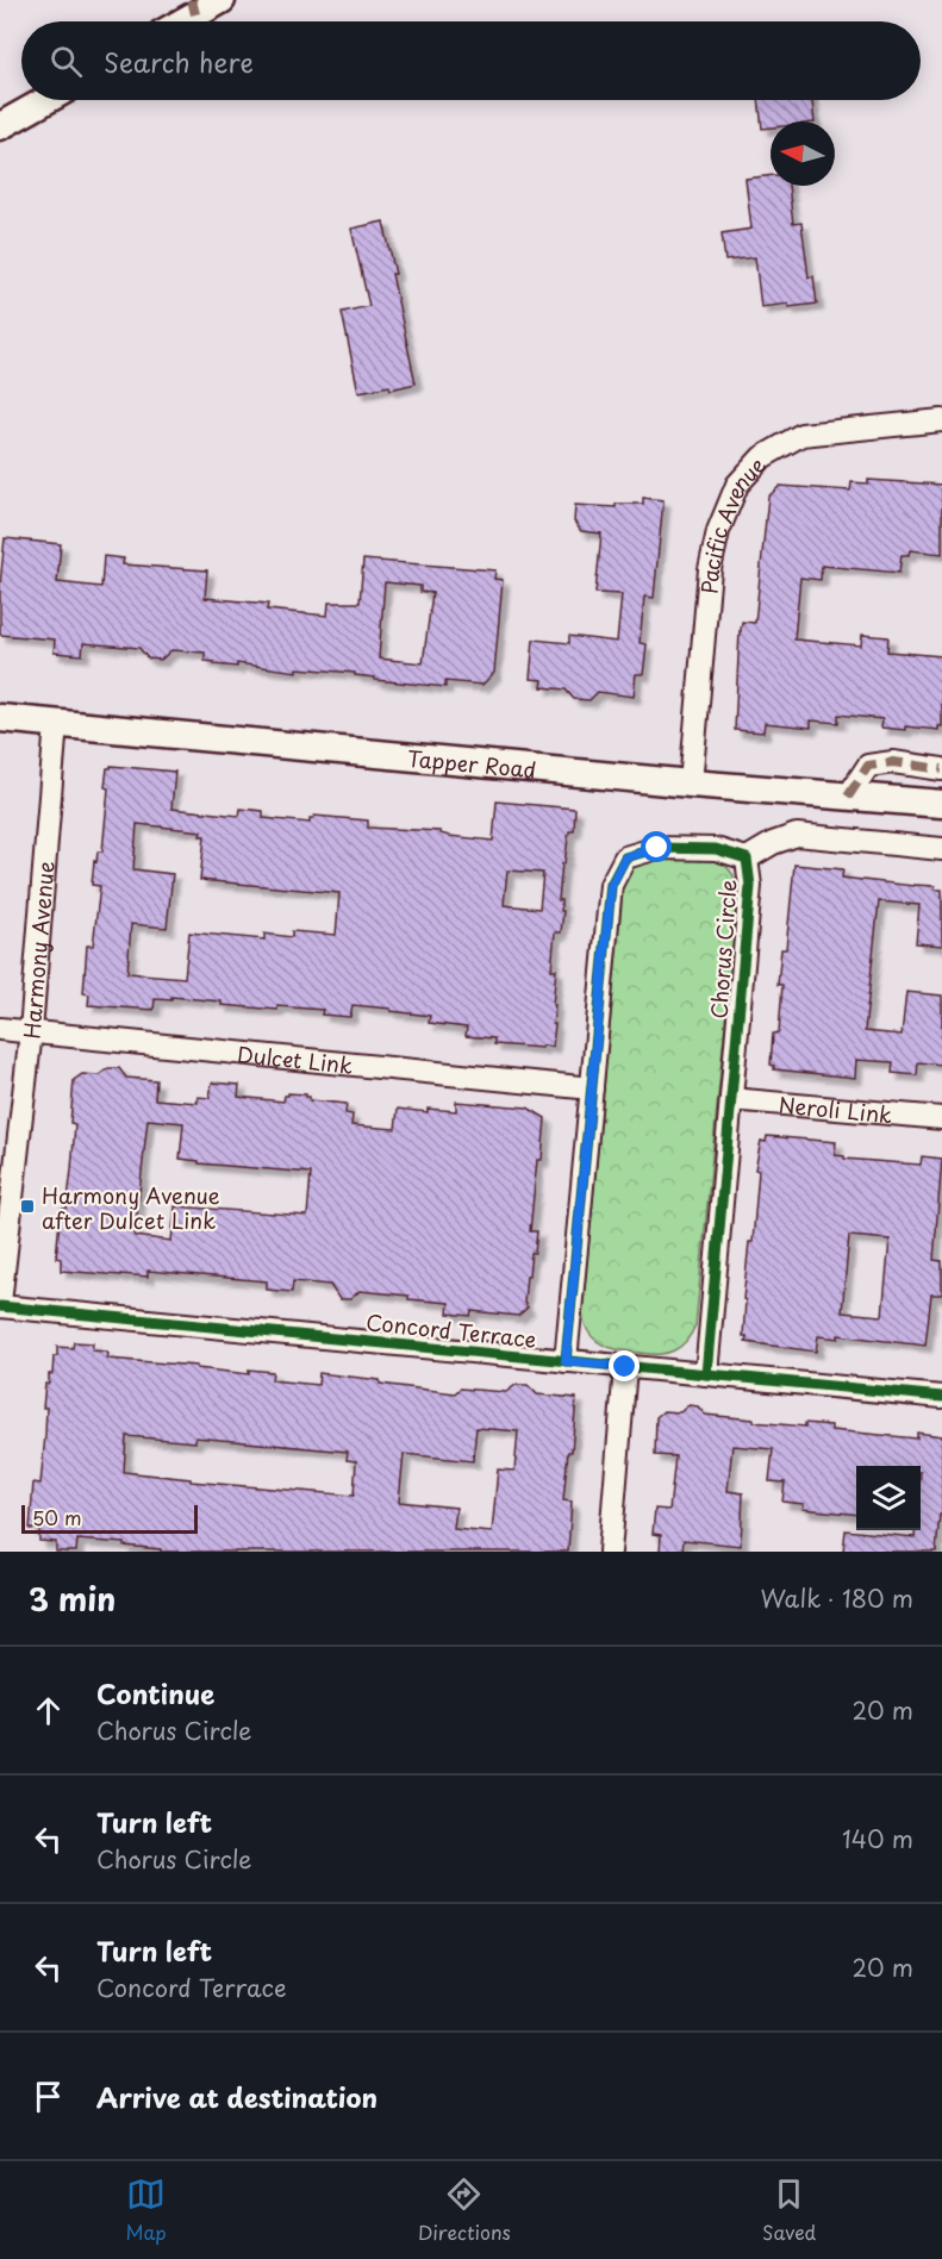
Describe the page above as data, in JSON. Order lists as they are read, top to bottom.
{
  "streets": {
    "street": [
      "Pacific Avenue",
      "Tapper Road",
      "Harmony Avenue",
      "Chorus Circle",
      "Dulcet Link",
      "Neroli Link",
      "Concord Terrace"
    ]
  },
  "crossings": [
    ["Pacific Avenue", "Tapper Road"],
    ["Tapper Road", "Harmony Avenue"],
    ["Harmony Avenue", "Dulcet Link"],
    ["Harmony Avenue", "Concord Terrace"],
    ["Chorus Circle", "Dulcet Link"],
    ["Chorus Circle", "Neroli Link"],
    ["Chorus Circle", "Concord Terrace"]
  ],
  "places": {
    "transit": ["Harmony Avenue after Dulcet Link"]
  },
  "scale_bar": "50 m",
  "north": "left",
  "page": {
    "search": "Search here",
    "scale": "50 m",
    "heading": ["3 min", "Walk · 180 m"],
    "list": [
      ["Continue", "Chorus Circle", "20 m"],
      ["Turn left", "Chorus Circle", "140 m"],
      ["Turn left", "Concord Terrace", "20 m"],
      "Arrive at destination"
    ],
    "nav": ["Map", "Directions", "Saved"]
  }
}
